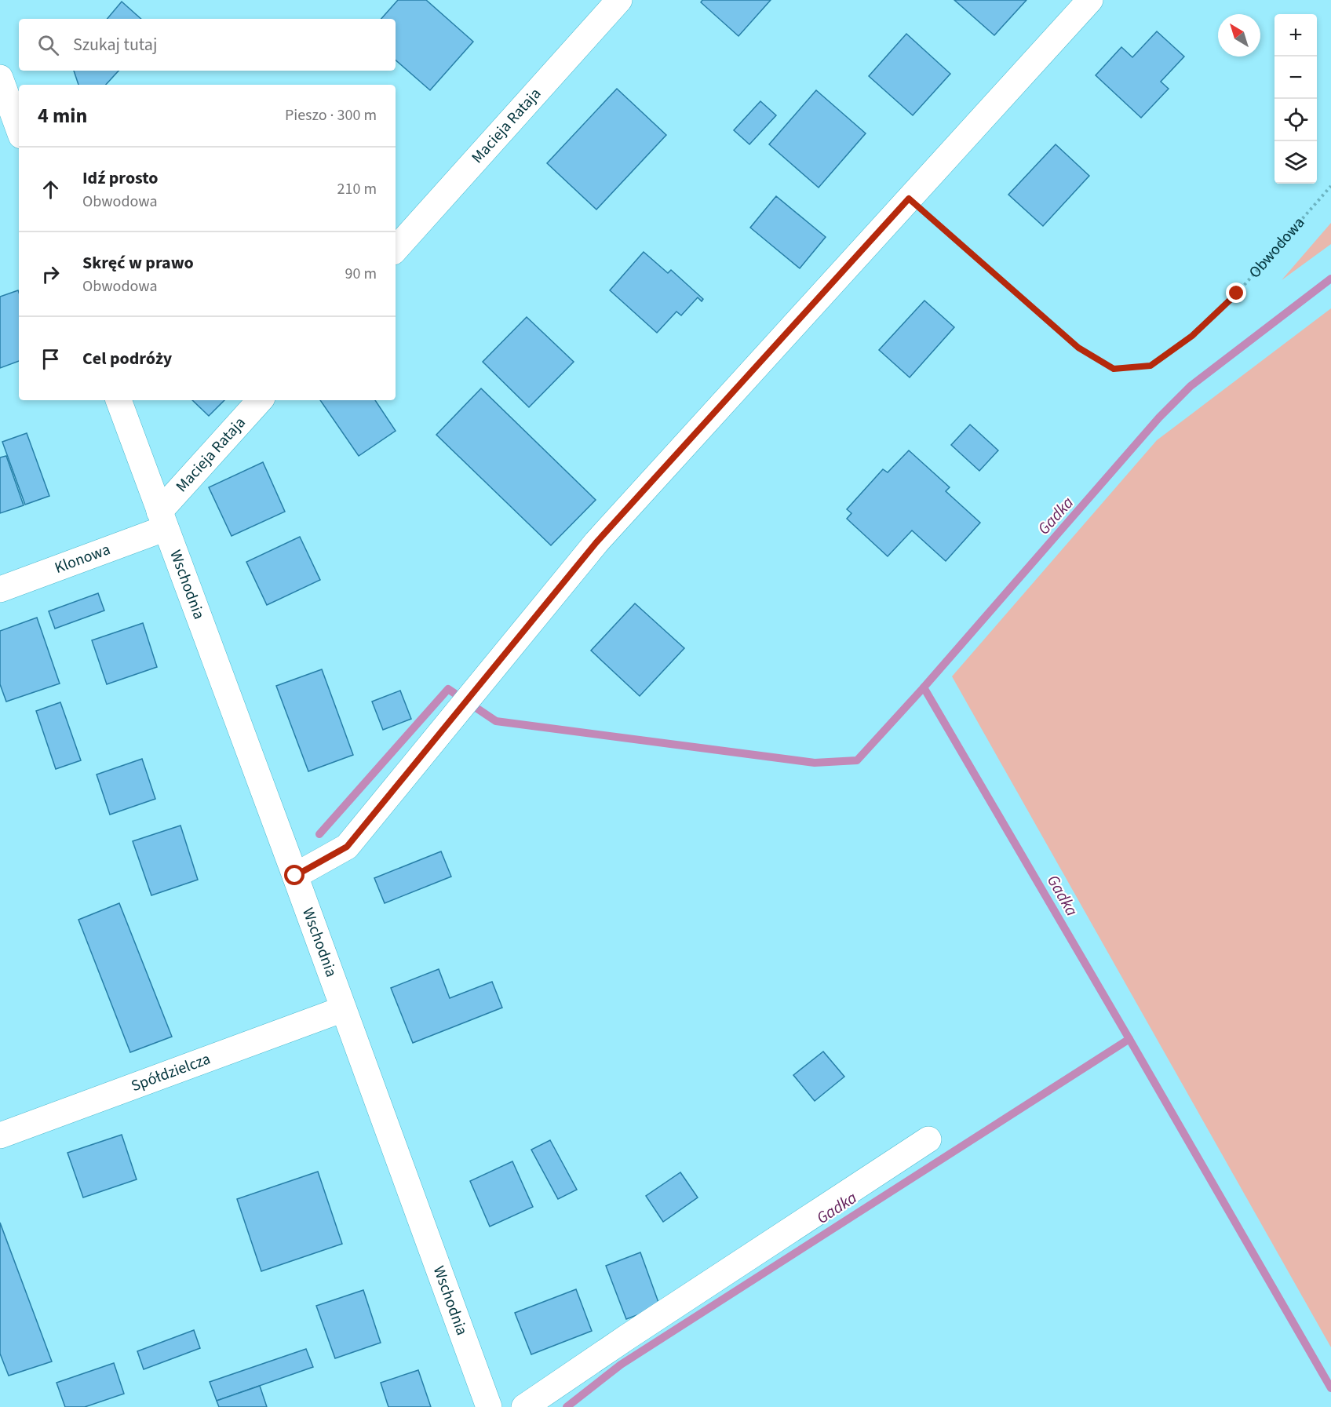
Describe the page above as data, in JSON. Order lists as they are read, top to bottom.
{
  "streets": {
    "street": [
      "Macieja Rataja",
      "Klonowa",
      "Wschodnia",
      "Spółdzielcza"
    ],
    "path": ["Obwodowa"]
  },
  "crossings": [
    ["Macieja Rataja", "Klonowa"],
    ["Macieja Rataja", "Wschodnia"],
    ["Klonowa", "Wschodnia"],
    ["Wschodnia", "Spółdzielcza"]
  ],
  "water": ["Gadka"],
  "north": "top left",
  "page": {
    "map_buttons": ["+", "−"],
    "search": "Szukaj tutaj",
    "heading": ["4 min", "Pieszo · 300 m"],
    "list": [
      ["Idź prosto", "Obwodowa", "210 m"],
      ["Skręć w prawo", "Obwodowa", "90 m"],
      "Cel podróży"
    ]
  }
}
